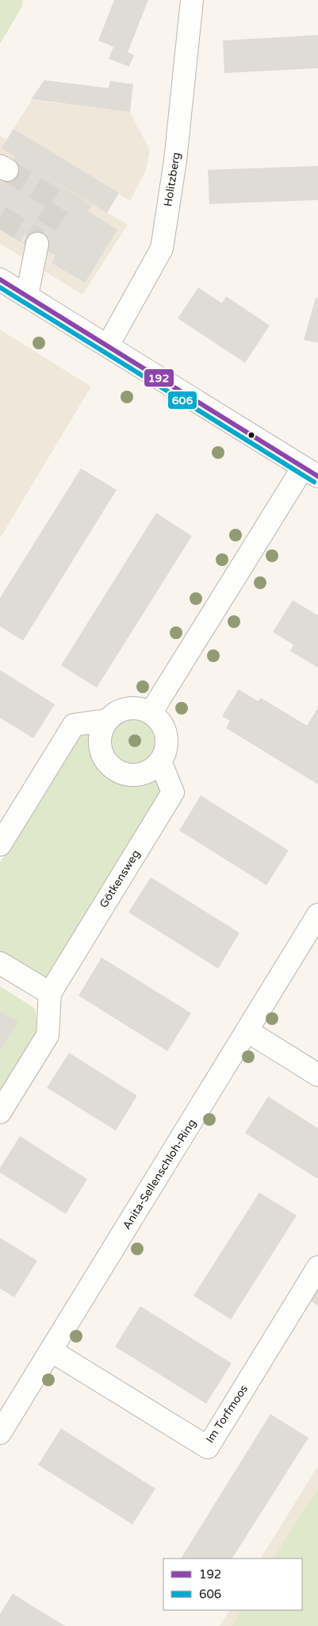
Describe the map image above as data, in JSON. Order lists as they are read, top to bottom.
{
  "streets": {
    "street": [
      "Holitzberg",
      "Götkensweg",
      "Anita-Sellenschloh-Ring",
      "Im Torfmoos"
    ]
  },
  "crossings": [
    ["Anita-Sellenschloh-Ring", "Im Torfmoos"]
  ],
  "lines": ["transit line 192", "transit line 606"],
  "legend": ["192", "606"]
}
